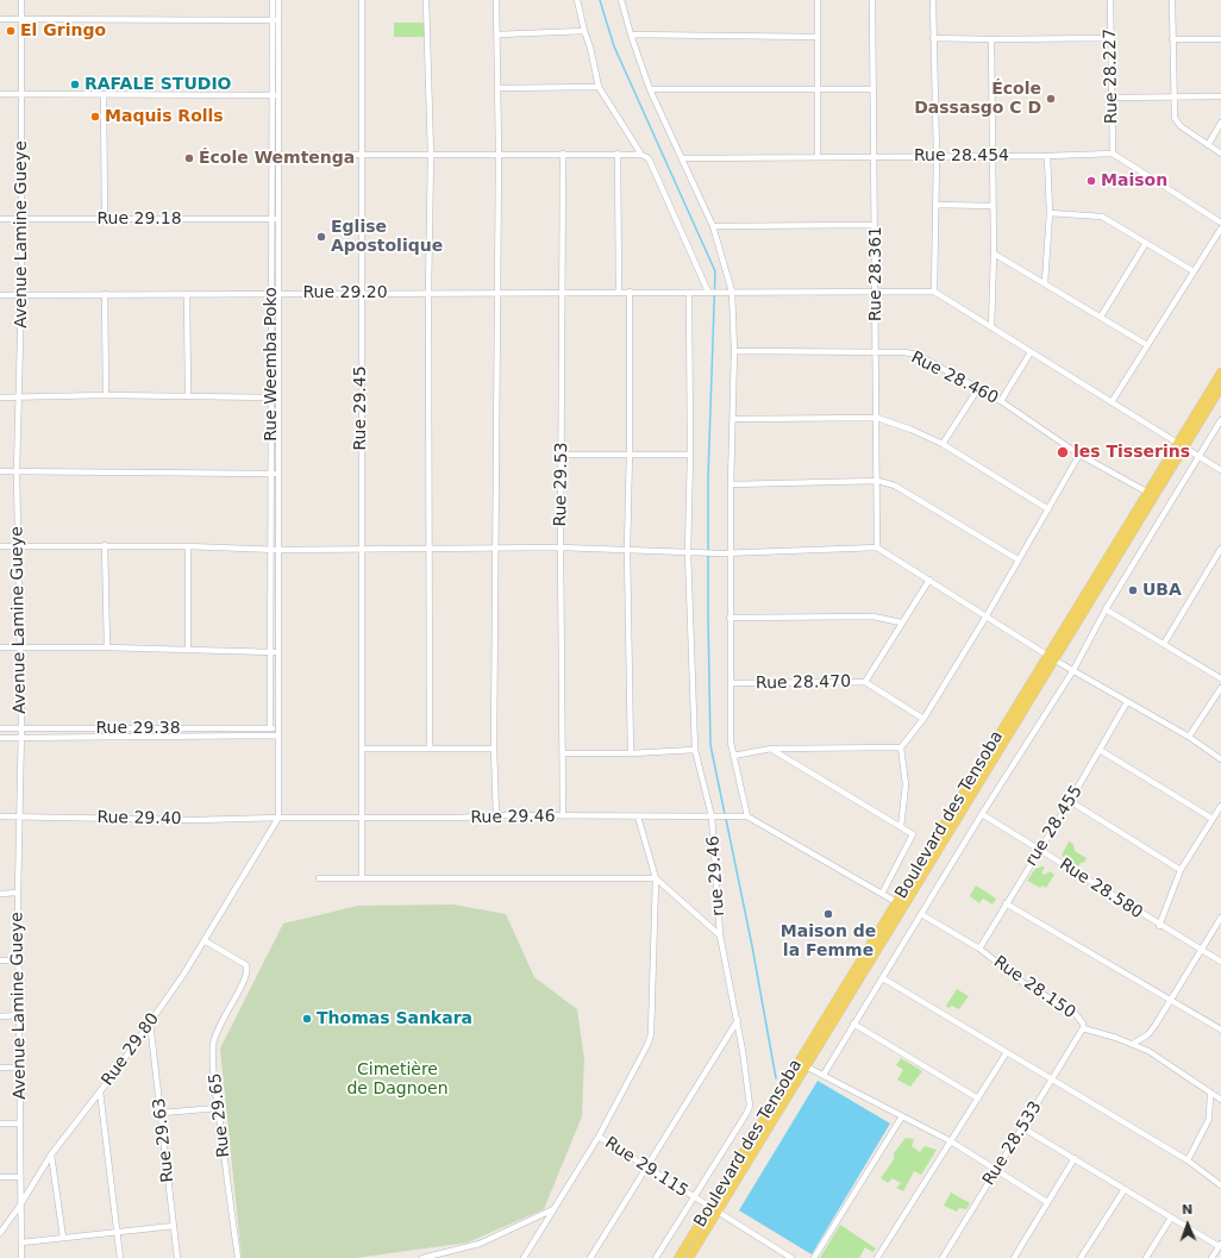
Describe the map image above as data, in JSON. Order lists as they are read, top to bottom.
{
  "streets": {
    "main road": ["Boulevard des Tensoba"],
    "street": [
      "Rue 28.227",
      "Rue 28.454",
      "Rue 29.18",
      "Avenue Lamine Gueye",
      "Rue 28.361",
      "Rue 29.20",
      "Rue Weemba Poko",
      "Rue 28.460",
      "Rue 29.45",
      "Rue 29.53",
      "Rue 28.470",
      "Rue 29.38",
      "Rue 29.46",
      "Rue 29.40",
      "rue 28.455",
      "rue 29.46",
      "Rue 28.580",
      "Rue 28.150",
      "Rue 29.80",
      "Rue 29.65",
      "Rue 29.63",
      "Rue 28.533",
      "Rue 29.115"
    ]
  },
  "crossings": [
    ["Rue 28.227", "Rue 28.454"],
    ["Rue 28.454", "Rue 28.361"],
    ["Rue 29.18", "Avenue Lamine Gueye"],
    ["Rue 29.18", "Rue Weemba Poko"],
    ["Avenue Lamine Gueye", "Rue 29.20"],
    ["Avenue Lamine Gueye", "Rue 29.38"],
    ["Avenue Lamine Gueye", "Rue 29.40"],
    ["Avenue Lamine Gueye", "Rue 29.80"],
    ["Rue 28.361", "Rue 28.460"],
    ["Rue 29.20", "Rue Weemba Poko"],
    ["Rue 29.20", "Rue 29.45"],
    ["Rue 29.20", "Rue 29.53"],
    ["Rue 29.20", "rue 29.46"],
    ["Rue Weemba Poko", "Rue 29.38"],
    ["Rue Weemba Poko", "Rue 29.46"],
    ["Rue Weemba Poko", "Rue 29.40"],
    ["Rue Weemba Poko", "Rue 29.80"],
    ["Rue 28.460", "Boulevard des Tensoba"],
    ["Rue 29.45", "Rue 29.46"],
    ["Rue 29.53", "Rue 29.46"],
    ["Boulevard des Tensoba", "Rue 29.115"],
    ["Rue 29.46", "Rue 29.40"],
    ["Rue 29.46", "rue 29.46"],
    ["Rue 29.46", "Rue 29.80"],
    ["Rue 29.40", "Rue 29.80"],
    ["rue 28.455", "Rue 28.580"],
    ["rue 28.455", "Rue 28.150"],
    ["rue 29.46", "Rue 29.115"],
    ["Rue 28.150", "Rue 28.533"],
    ["Rue 29.80", "Rue 29.65"],
    ["Rue 29.80", "Rue 29.63"]
  ],
  "parks": ["Cimetière de Dagnoen"],
  "places": [
    "El Gringo",
    "RAFALE STUDIO",
    "École Dassasgo C D",
    "Maquis Rolls",
    "École Wemtenga",
    "Maison",
    "Eglise Apostolique",
    "les Tisserins",
    "UBA",
    "Maison de la Femme",
    "Thomas Sankara"
  ],
  "north": "top"
}
